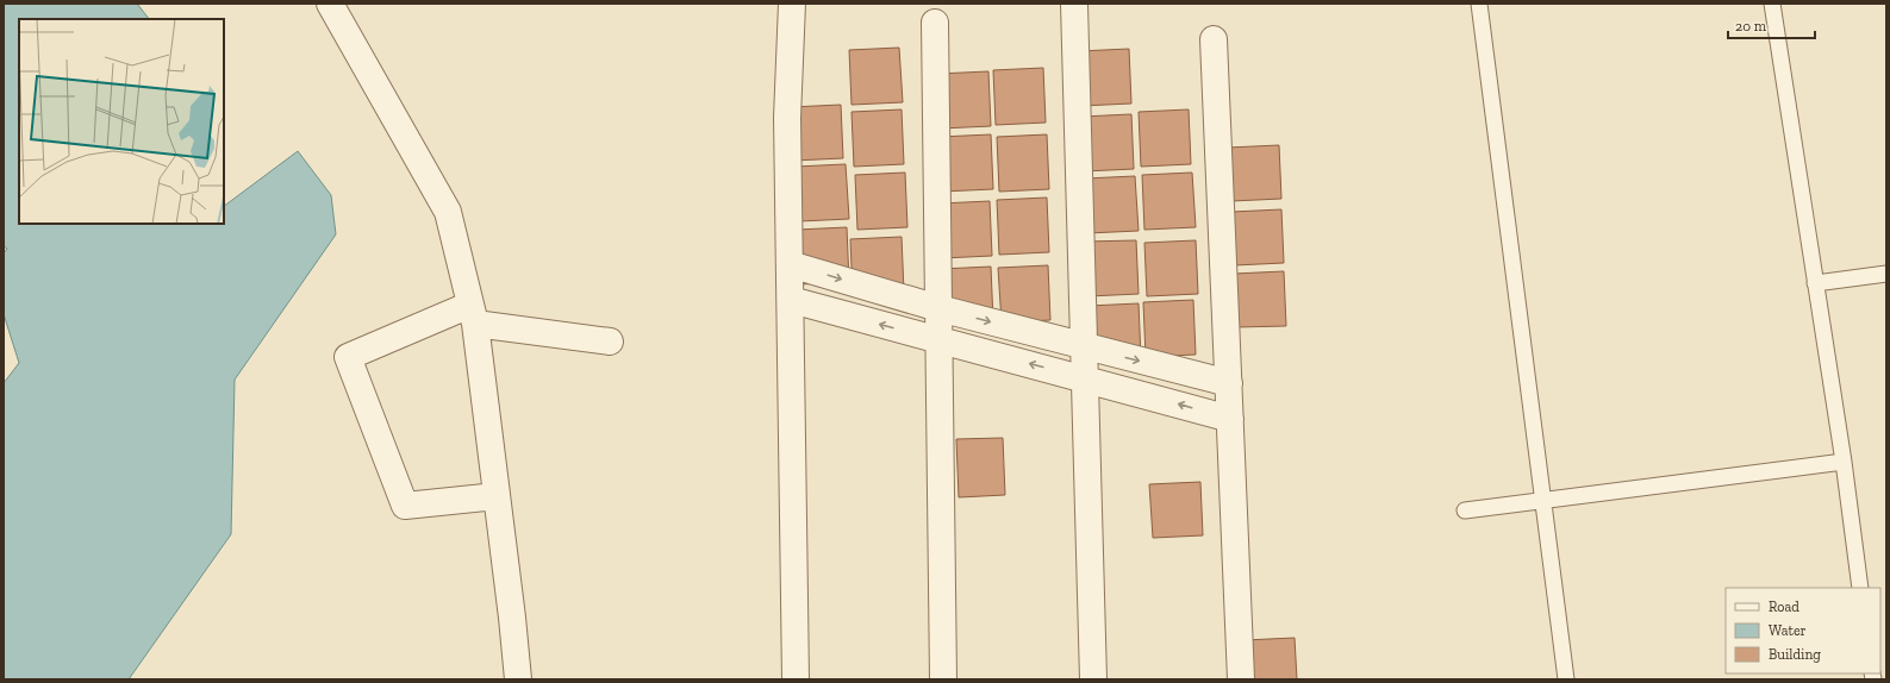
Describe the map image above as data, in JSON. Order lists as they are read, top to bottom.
{
  "legend": ["Road", "Water", "Building"],
  "scale_bar": "20 m"
}
